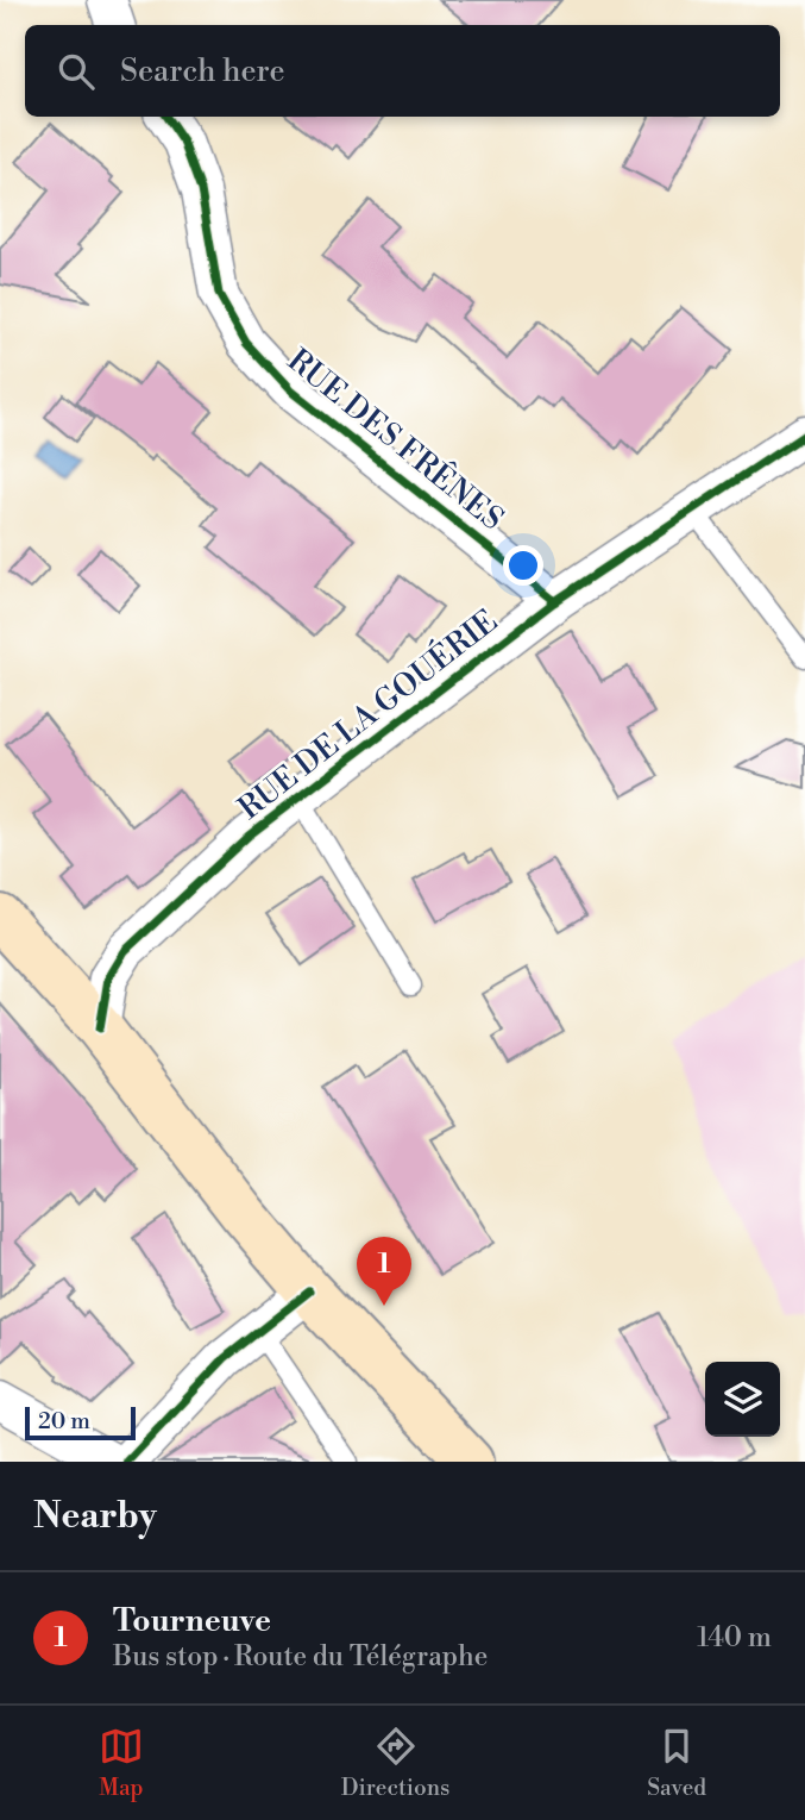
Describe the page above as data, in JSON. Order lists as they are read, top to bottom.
{
  "streets": {
    "street": ["RUE DES FRÊNES", "RUE DE LA GOUÉRIE"]
  },
  "crossings": [
    ["RUE DES FRÊNES", "RUE DE LA GOUÉRIE"]
  ],
  "scale_bar": "20 m",
  "page": {
    "search": "Search here",
    "pins": "1",
    "scale": "20 m",
    "heading": "Nearby",
    "list": [
      {
        "mark": "1",
        "name": "Tourneuve",
        "note": "Bus stop · Route du Télégraphe",
        "value": "140 m"
      }
    ],
    "nav": ["Map", "Directions", "Saved"]
  }
}
